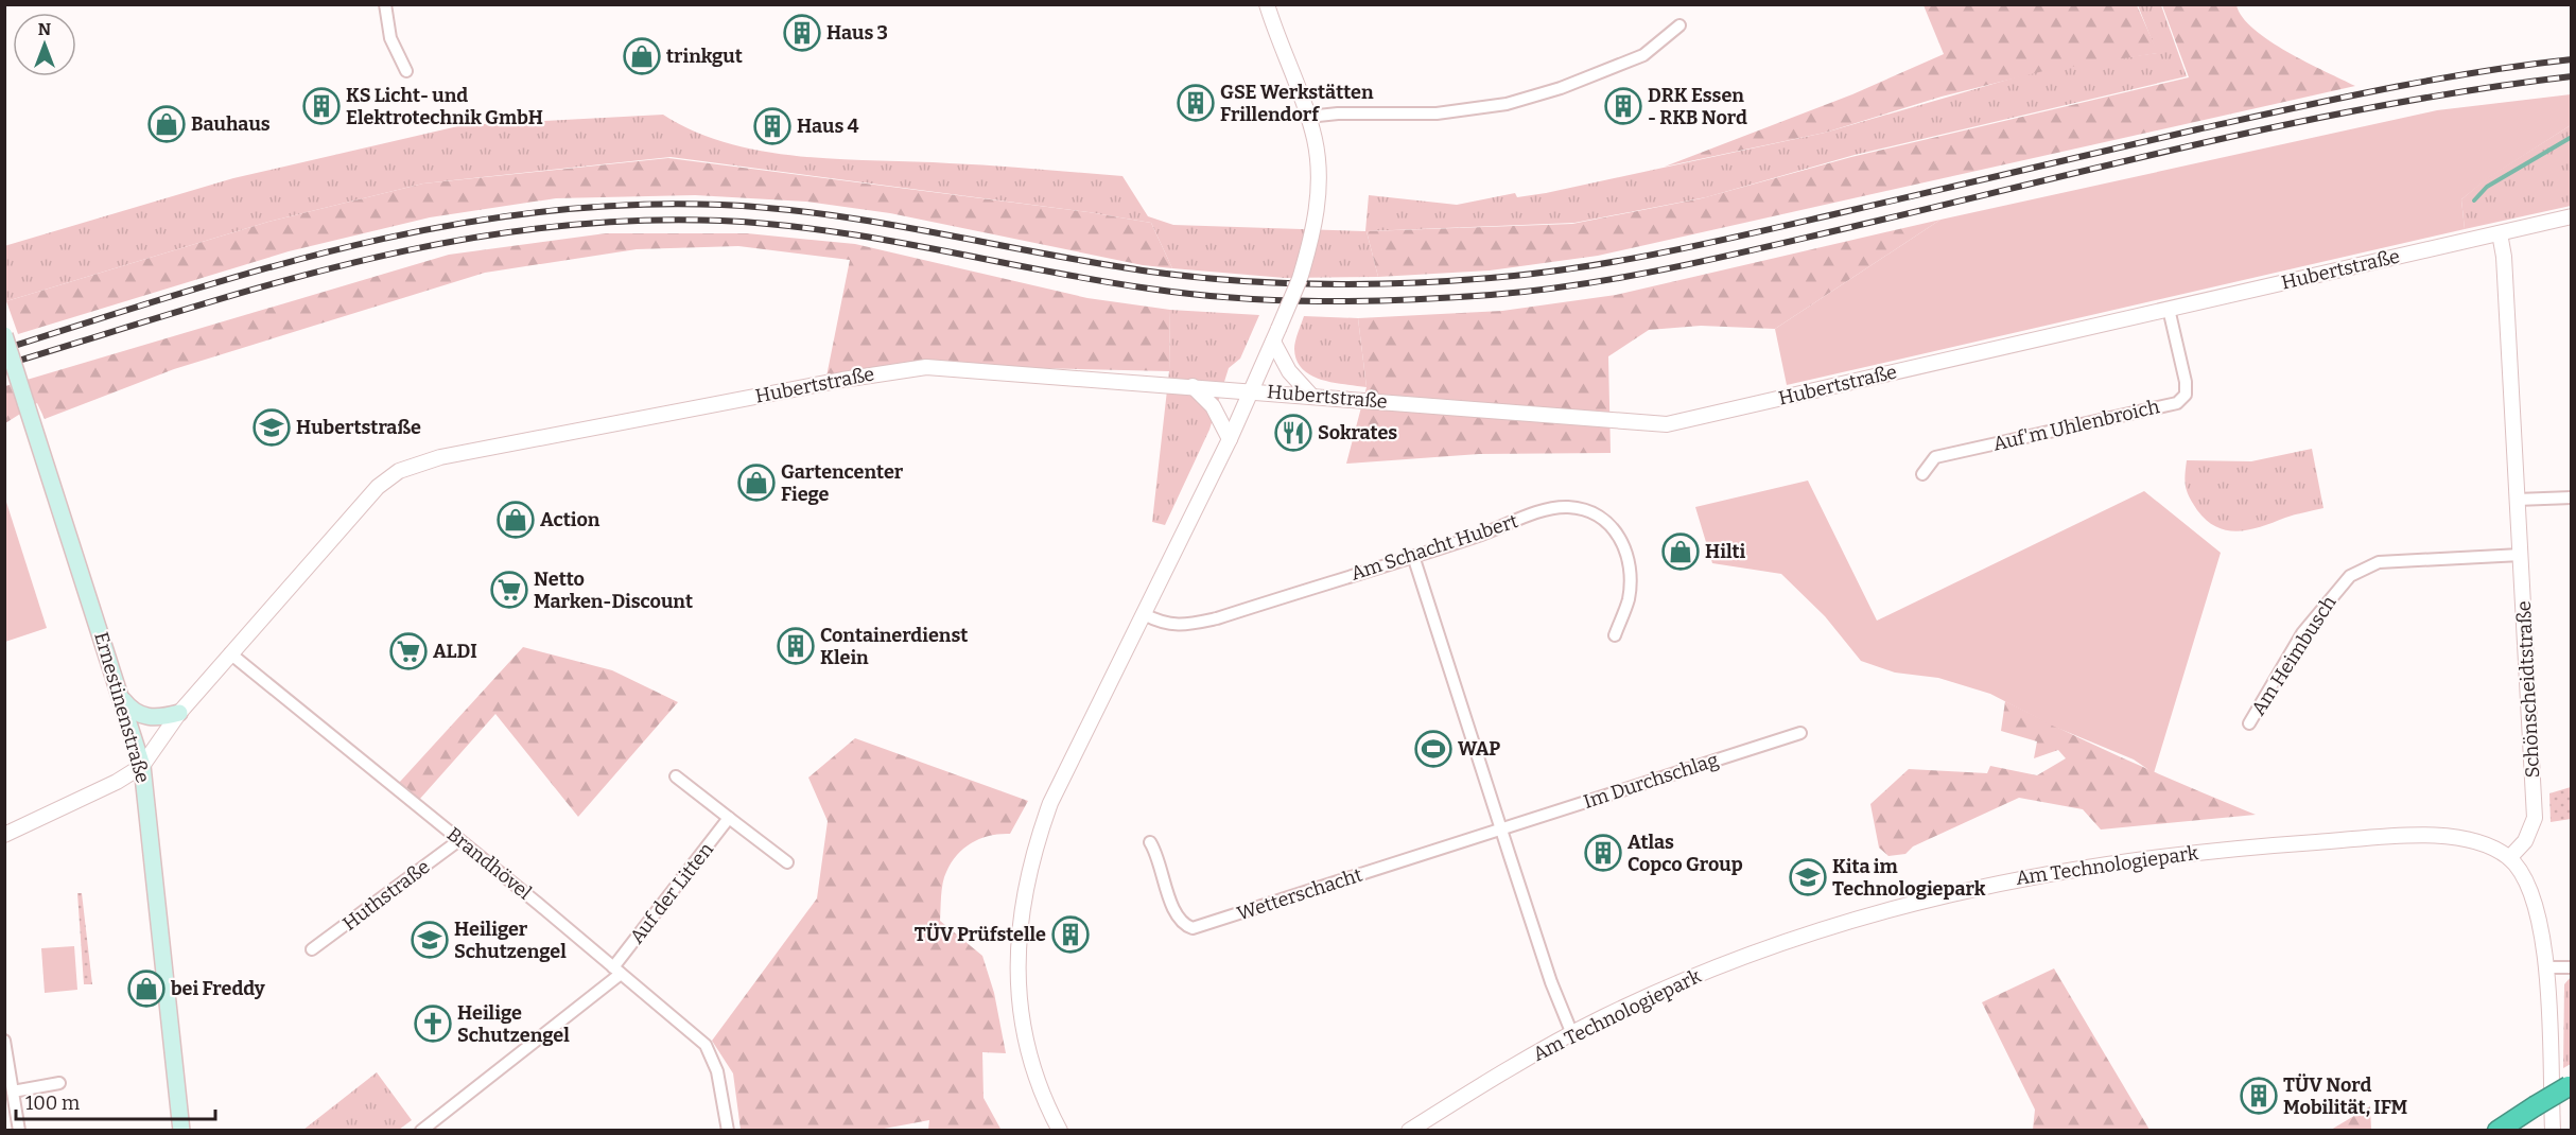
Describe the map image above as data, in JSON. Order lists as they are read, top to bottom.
{
  "streets": {
    "main road": ["Ernestinenstraße"],
    "street": [
      "Hubertstraße",
      "Auf'm Uhlenbroich",
      "Am Schacht Hubert",
      "Am Heimbusch",
      "Schönscheidtstraße",
      "Im Durchschlag",
      "Brandhövel",
      "Am Technologiepark",
      "Auf der Litten",
      "Wetterschacht",
      "Huthstraße"
    ]
  },
  "crossings": [
    ["Hubertstraße", "Auf'm Uhlenbroich"],
    ["Hubertstraße", "Schönscheidtstraße"],
    ["Hubertstraße", "Ernestinenstraße"],
    ["Hubertstraße", "Brandhövel"],
    ["Am Heimbusch", "Schönscheidtstraße"],
    ["Schönscheidtstraße", "Am Technologiepark"],
    ["Im Durchschlag", "Wetterschacht"],
    ["Brandhövel", "Auf der Litten"],
    ["Brandhövel", "Huthstraße"]
  ],
  "places": {
    "building": [
      "Haus 3",
      "GSE Werkstätten Frillendorf",
      "KS Licht- und Elektrotechnik GmbH",
      "DRK Essen - RKB Nord",
      "Haus 4",
      "Containerdienst Klein",
      "Atlas Copco Group",
      "TÜV Prüfstelle",
      "TÜV Nord Mobilität, IFM"
    ],
    "shop": [
      "trinkgut",
      "Bauhaus",
      "Gartencenter Fiege",
      "Action",
      "Hilti",
      "bei Freddy"
    ],
    "school or university": ["Hubertstraße", "Kita im Technologiepark", "Heiliger Schutzengel"],
    "restaurant": ["Sokrates"],
    "supermarket": ["Netto Marken-Discount", "ALDI"],
    "sports": ["WAP"],
    "church": ["Heilige Schutzengel"]
  },
  "scale_bar": "100 m",
  "north": "top"
}
